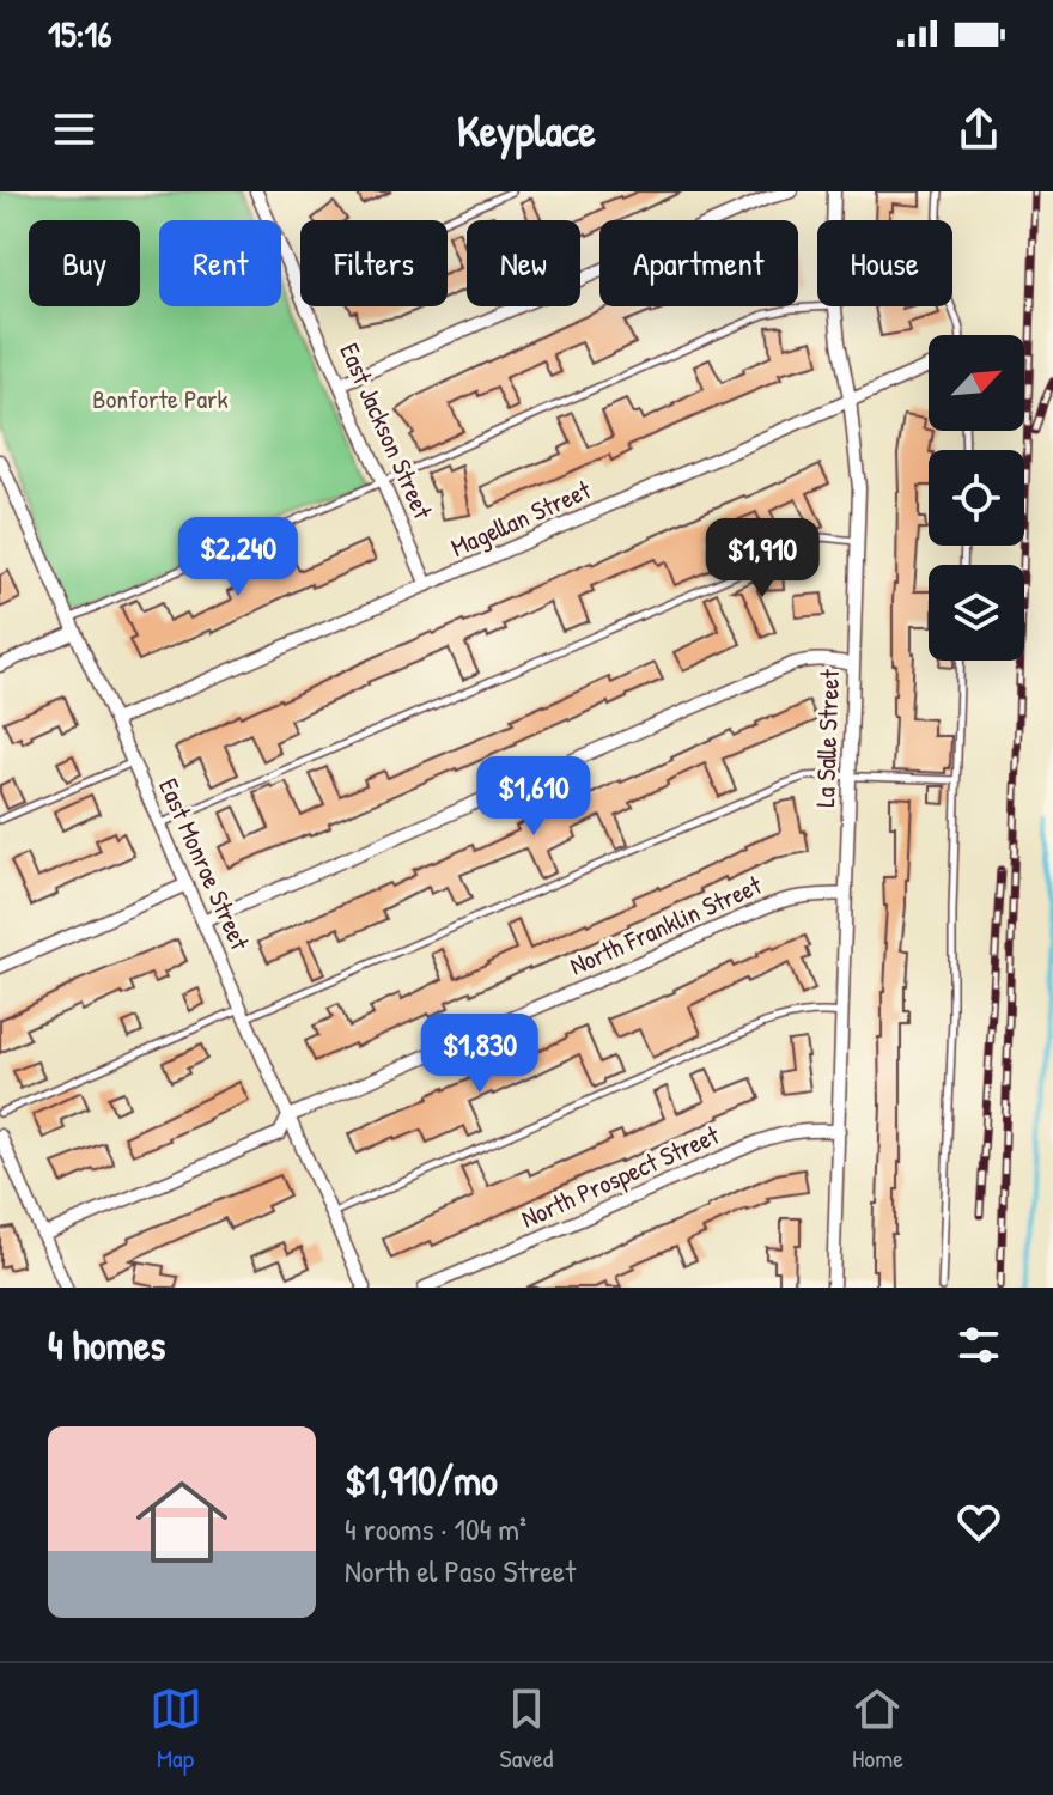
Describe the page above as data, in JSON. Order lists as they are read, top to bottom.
{
  "streets": {
    "street": [
      "East Jackson Street",
      "Magellan Street",
      "La Salle Street",
      "East Monroe Street",
      "North Franklin Street",
      "North Prospect Street"
    ]
  },
  "crossings": [
    ["East Jackson Street", "Magellan Street"],
    ["Magellan Street", "La Salle Street"],
    ["Magellan Street", "East Monroe Street"],
    ["La Salle Street", "North Franklin Street"],
    ["La Salle Street", "North Prospect Street"],
    ["East Monroe Street", "North Franklin Street"]
  ],
  "parks": ["Bonforte Park"],
  "north": "top right",
  "page": {
    "status": "15:16",
    "header": "Keyplace",
    "chip": [
      "Buy",
      "Rent",
      "Filters",
      "New",
      "Apartment",
      "House"
    ],
    "price": [
      "$2,240",
      "$1,910",
      "$1,610",
      "$1,830"
    ],
    "heading": "4 homes",
    "list": [
      {
        "name": "$1,910/mo",
        "note": "4 rooms · 104 m² · North el Paso Street"
      }
    ],
    "tabs": ["Map", "Saved", "Home"]
  }
}
